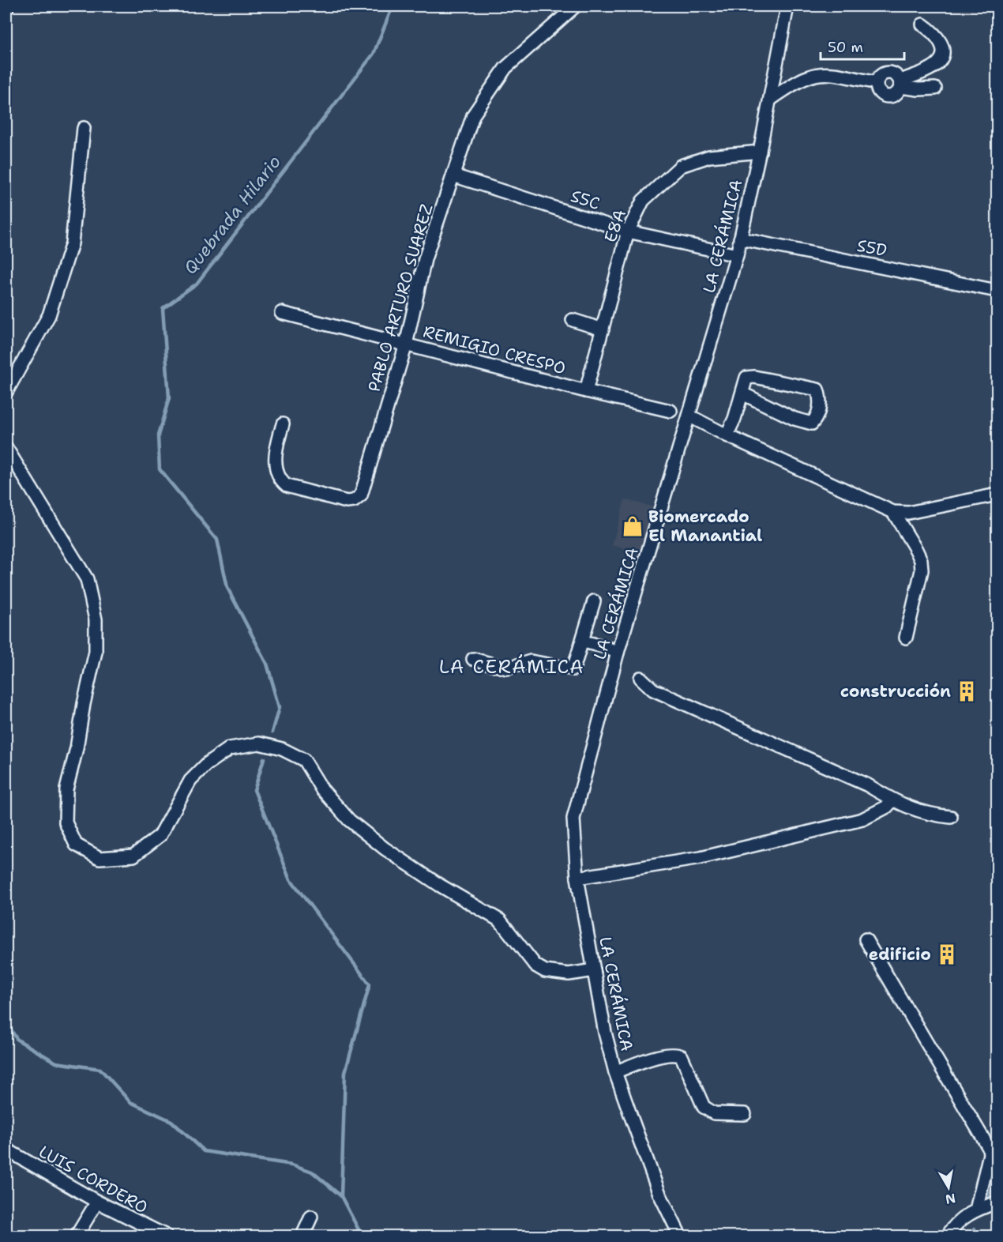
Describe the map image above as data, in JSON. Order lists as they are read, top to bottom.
{
  "streets": {
    "street": [
      "S5C",
      "E8A",
      "LA CERÁMICA",
      "S5D",
      "PABLO ARTURO SUAREZ",
      "REMIGIO CRESPO",
      "LUIS CORDERO"
    ]
  },
  "crossings": [
    ["S5C", "E8A"],
    ["S5C", "LA CERÁMICA"],
    ["S5C", "PABLO ARTURO SUAREZ"],
    ["E8A", "LA CERÁMICA"],
    ["E8A", "REMIGIO CRESPO"],
    ["LA CERÁMICA", "S5D"],
    ["PABLO ARTURO SUAREZ", "REMIGIO CRESPO"]
  ],
  "districts": ["LA CERÁMICA"],
  "water": ["Quebrada Hilario"],
  "places": {
    "shop": ["Biomercado El Manantial"],
    "building": ["construcción", "edificio"]
  },
  "scale_bar": "50 m",
  "north": "bottom"
}
